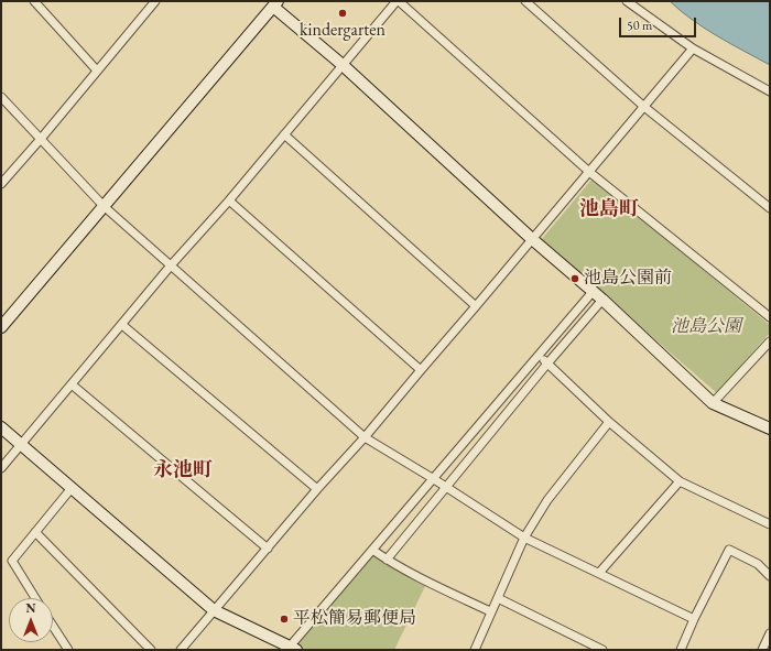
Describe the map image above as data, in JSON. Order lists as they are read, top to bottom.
{
  "districts": ["池島町", "永池町"],
  "parks": ["池島公園"],
  "places": ["kindergarten", "池島公園前", "平松簡易郵便局"],
  "scale_bar": "50 m",
  "north": "top"
}
